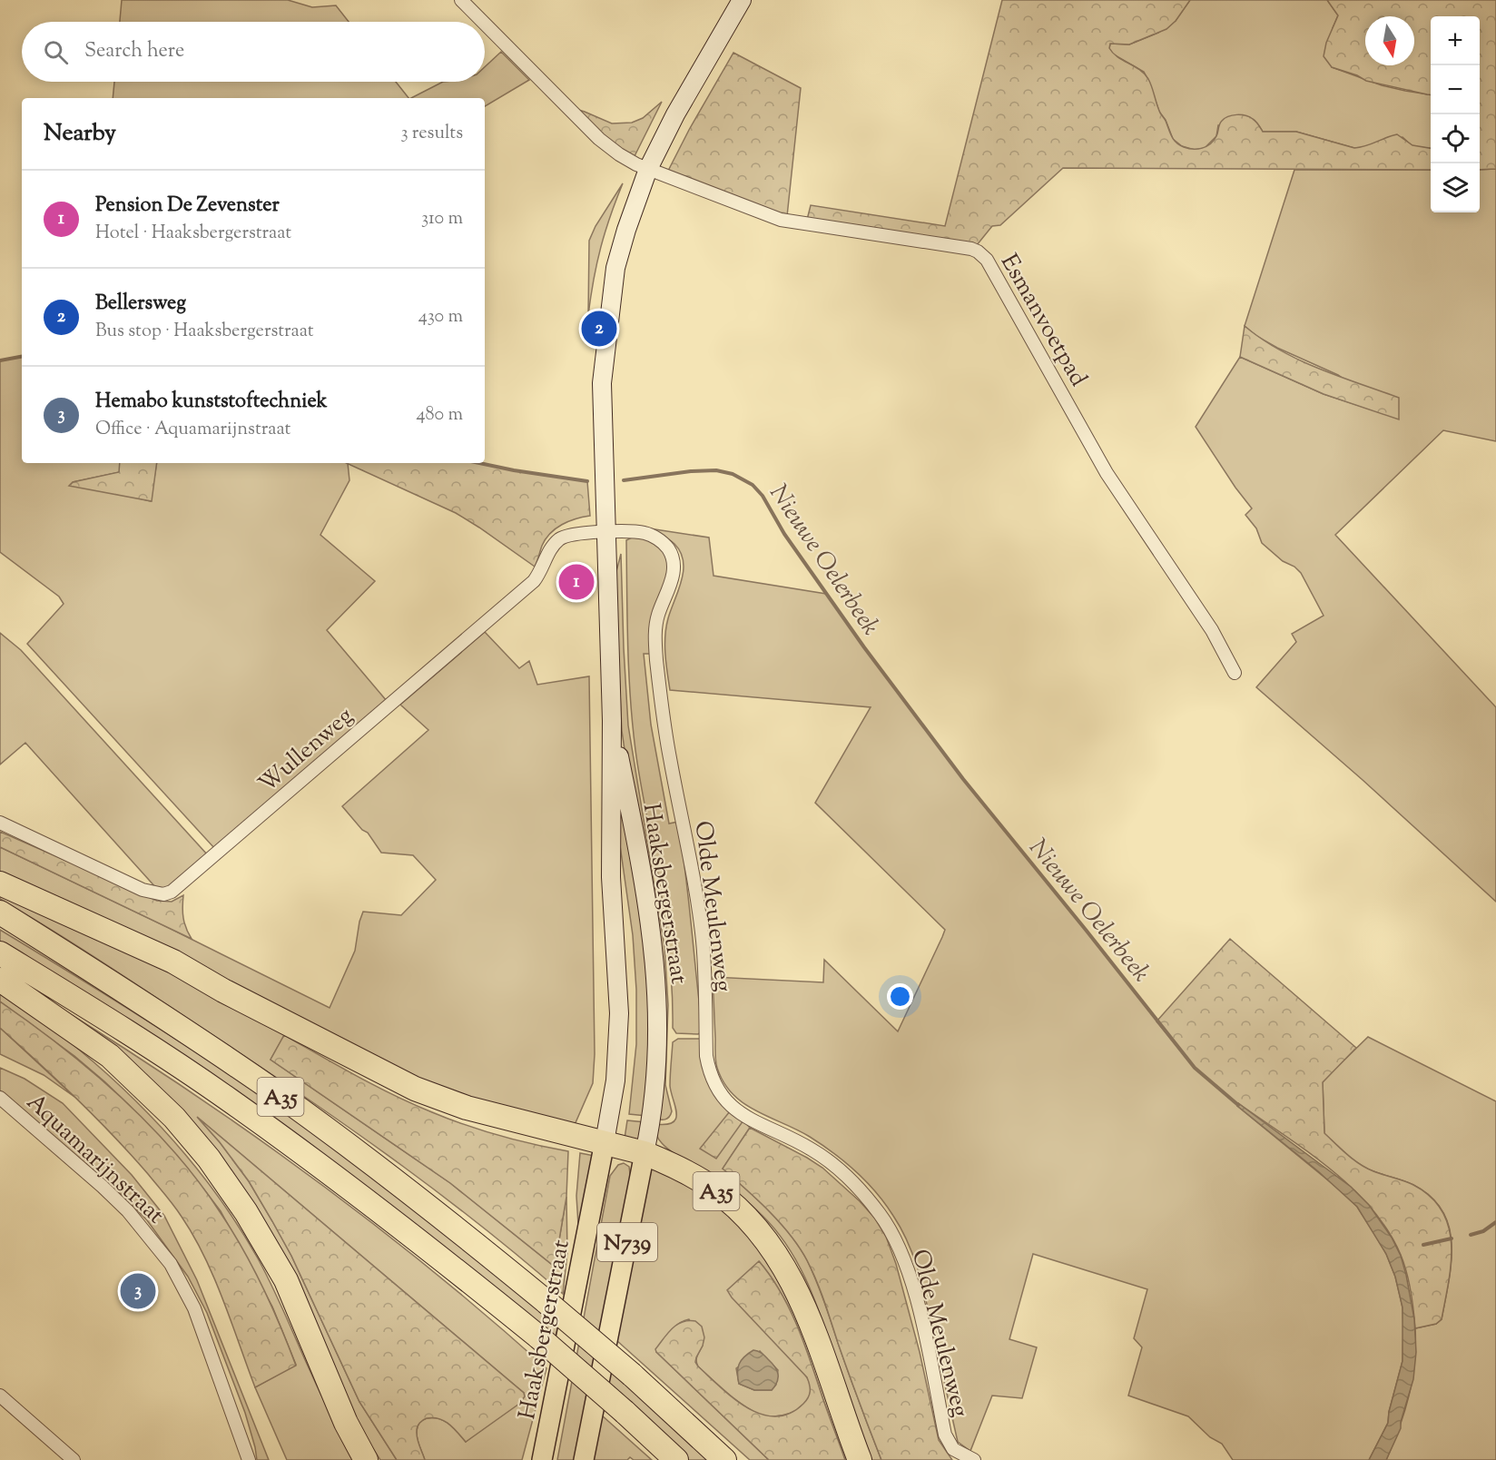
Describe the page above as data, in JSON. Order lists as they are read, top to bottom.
{
  "streets": {
    "highway": ["A35"],
    "main road": ["Haaksbergerstraat", "N739"],
    "street": [
      "Esmanvoetpad",
      "Wullenweg",
      "Olde Meulenweg",
      "Aquamarijnstraat"
    ]
  },
  "crossings": [
    ["Esmanvoetpad", "Haaksbergerstraat"],
    ["Wullenweg", "Haaksbergerstraat"],
    ["Wullenweg", "Olde Meulenweg"],
    ["Haaksbergerstraat", "Olde Meulenweg"],
    ["Haaksbergerstraat", "A35"]
  ],
  "water": ["Nieuwe Oelerbeek"],
  "north": "bottom",
  "page": {
    "map_buttons": ["+", "−"],
    "search": "Search here",
    "heading": ["Nearby", "3 results"],
    "list": [
      {
        "mark": "1",
        "name": "Pension De Zevenster",
        "note": "Hotel · Haaksbergerstraat",
        "value": "310 m"
      },
      {
        "mark": "2",
        "name": "Bellersweg",
        "note": "Bus stop · Haaksbergerstraat",
        "value": "430 m"
      },
      {
        "mark": "3",
        "name": "Hemabo kunststoftechniek",
        "note": "Office · Aquamarijnstraat",
        "value": "480 m"
      }
    ],
    "pins": ["2", "1", "3"]
  }
}
